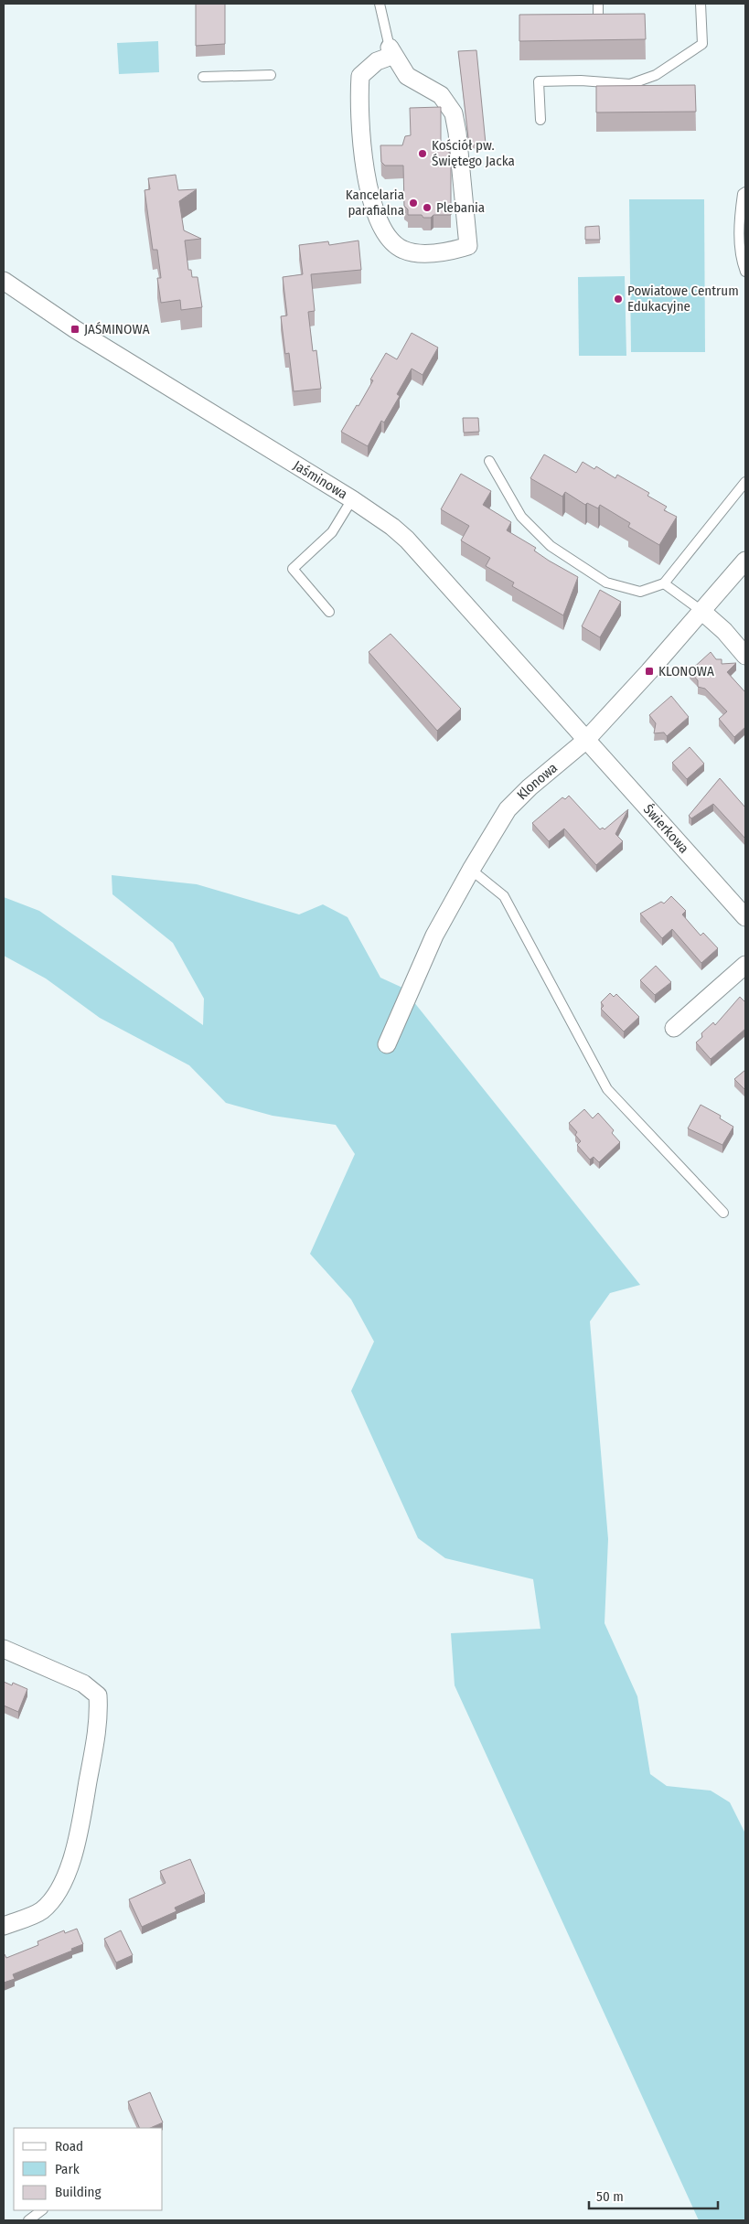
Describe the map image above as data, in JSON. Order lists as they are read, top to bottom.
{
  "streets": {
    "street": ["Jaśminowa", "Klonowa", "Świerkowa"]
  },
  "crossings": [
    ["Jaśminowa", "Klonowa"],
    ["Jaśminowa", "Świerkowa"],
    ["Klonowa", "Świerkowa"]
  ],
  "places": {
    "other": [
      "Kościół pw. Świętego Jacka",
      "Kancelaria parafialna",
      "Plebania",
      "Powiatowe Centrum Edukacyjne"
    ],
    "transit": ["JAŚMINOWA", "KLONOWA"]
  },
  "legend": ["Road", "Park", "Building"],
  "scale_bar": "50 m"
}
